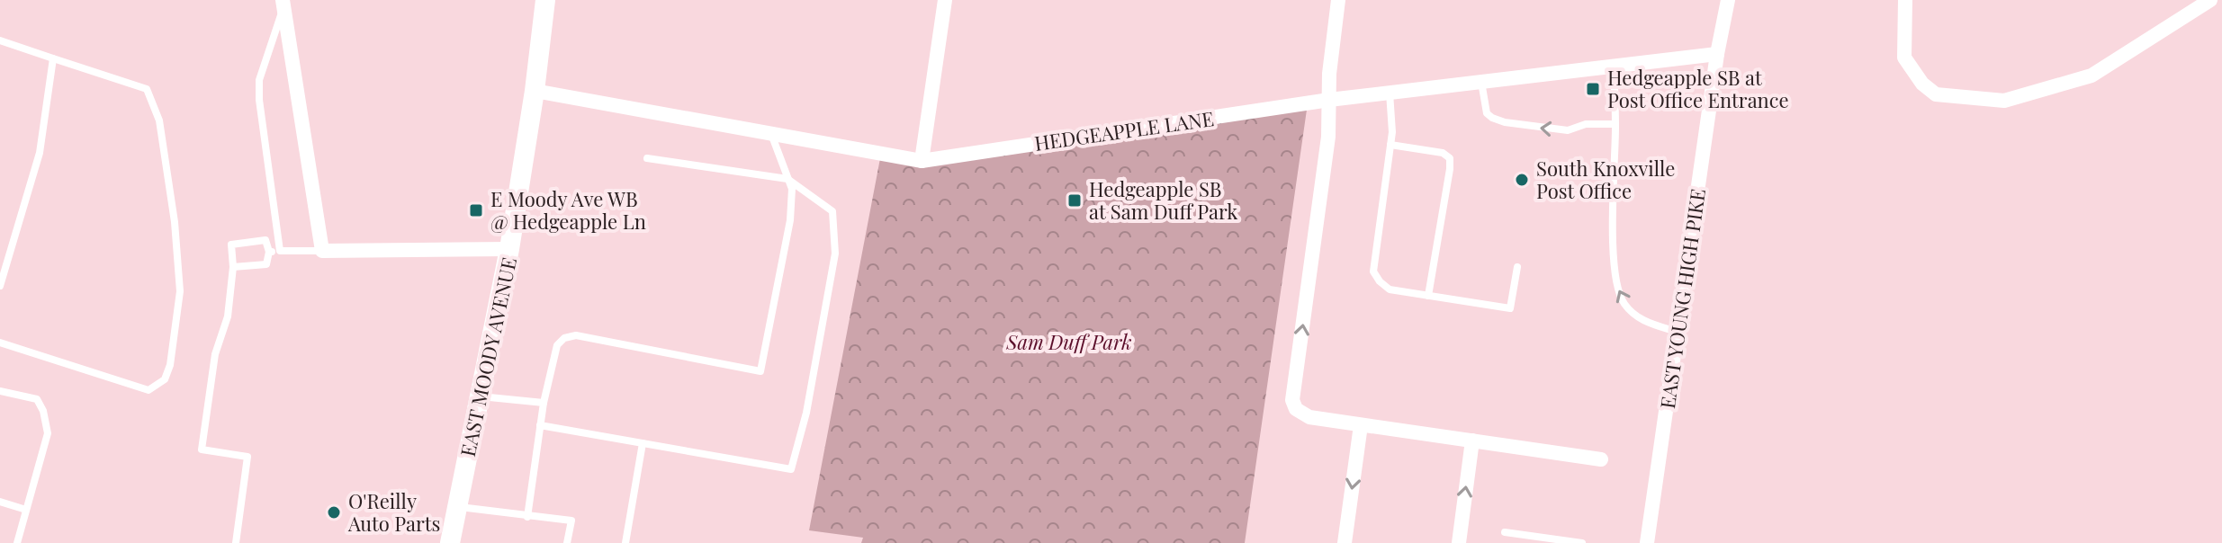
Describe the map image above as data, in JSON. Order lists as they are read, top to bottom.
{
  "streets": {
    "main road": ["EAST MOODY AVENUE"],
    "street": ["HEDGEAPPLE LANE", "EAST YOUNG HIGH PIKE"]
  },
  "crossings": [
    ["HEDGEAPPLE LANE", "EAST YOUNG HIGH PIKE"],
    ["HEDGEAPPLE LANE", "EAST MOODY AVENUE"]
  ],
  "parks": ["Sam Duff Park"],
  "places": {
    "transit": ["Hedgeapple SB at Post Office Entrance", "Hedgeapple SB at Sam Duff Park", "E Moody Ave WB @ Hedgeapple Ln"],
    "other": ["South Knoxville Post Office", "O'Reilly Auto Parts"]
  }
}
